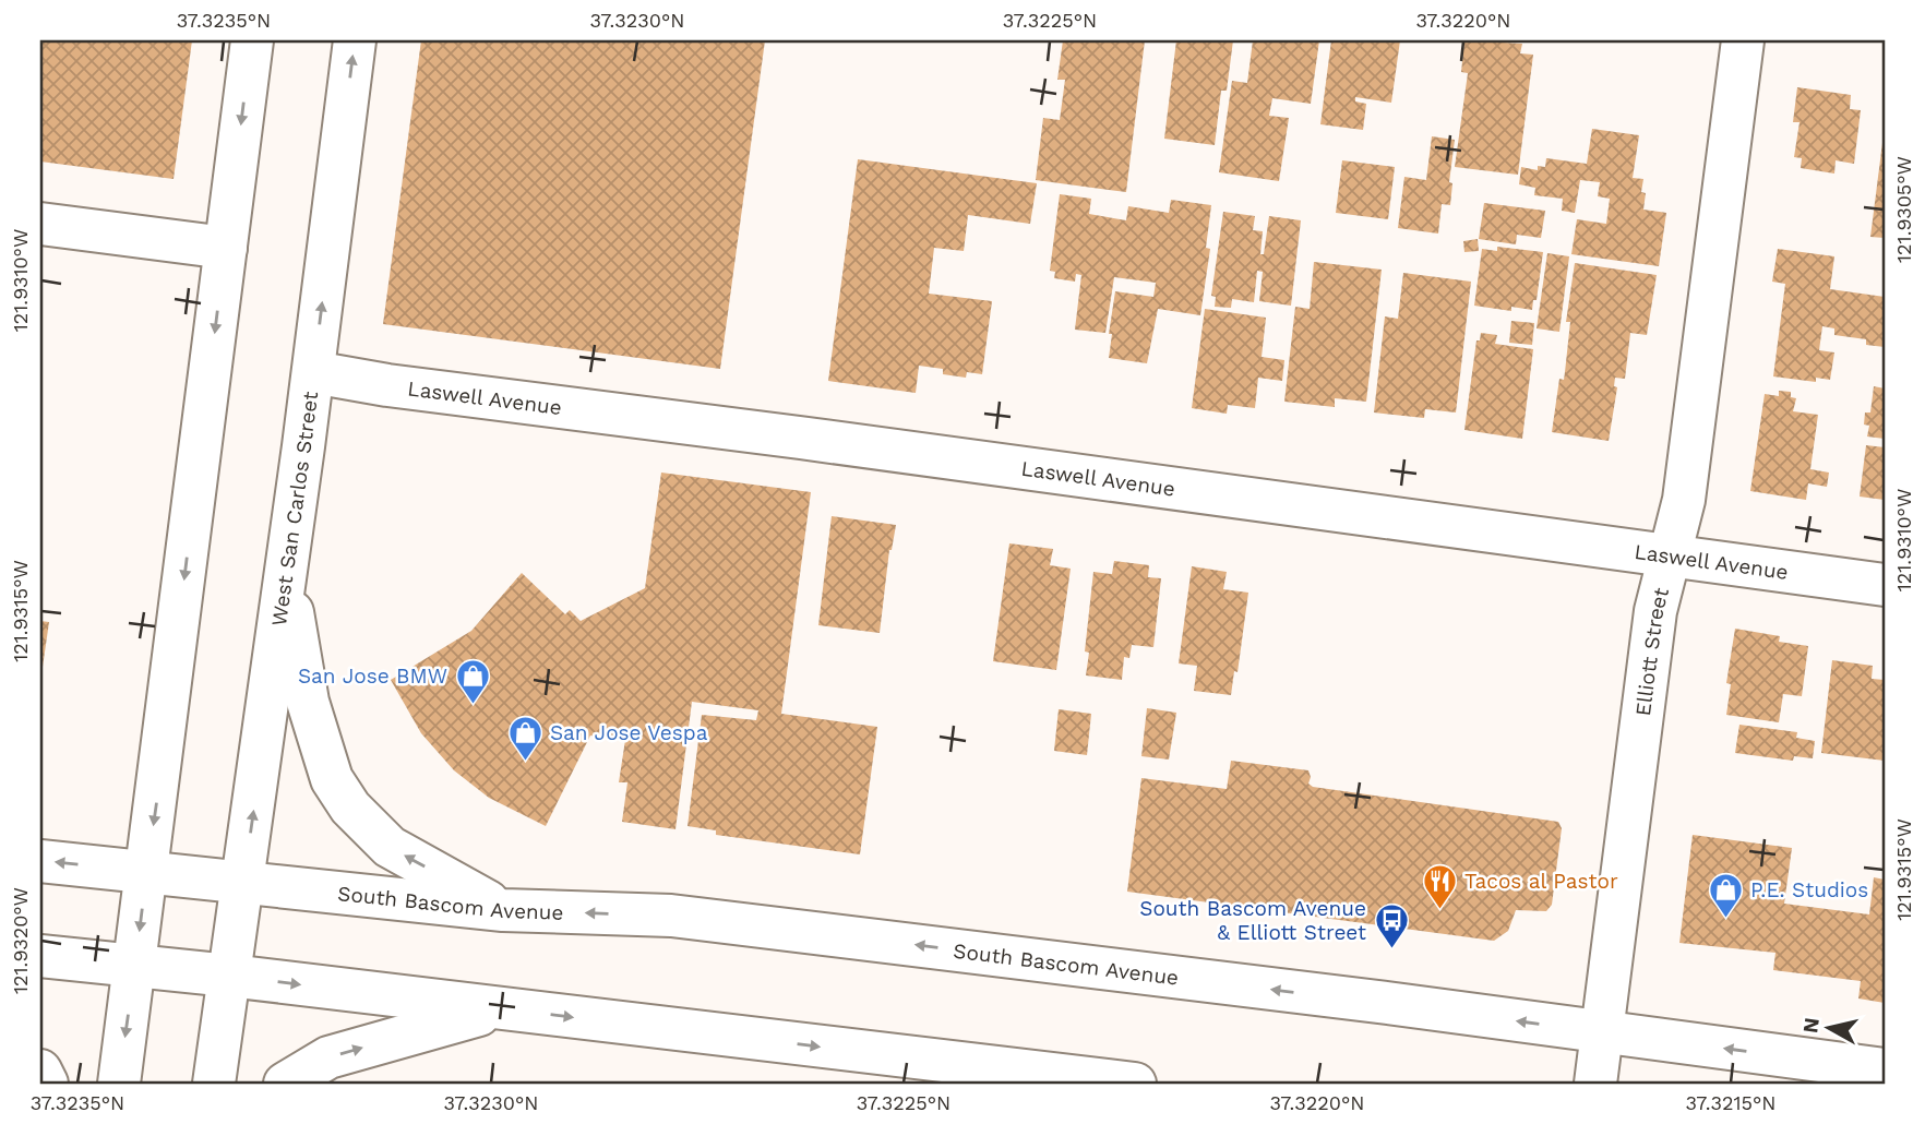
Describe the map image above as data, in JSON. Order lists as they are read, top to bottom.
{
  "streets": {
    "main road": [
      "Laswell Avenue",
      "West San Carlos Street",
      "Elliott Street",
      "South Bascom Avenue"
    ]
  },
  "crossings": [
    ["Laswell Avenue", "West San Carlos Street"],
    ["Laswell Avenue", "Elliott Street"],
    ["West San Carlos Street", "South Bascom Avenue"],
    ["Elliott Street", "South Bascom Avenue"]
  ],
  "places": {
    "shop": ["San Jose BMW", "San Jose Vespa", "P.E. Studios"],
    "restaurant": ["Tacos al Pastor"],
    "bus stop": ["South Bascom Avenue & Elliott Street"]
  },
  "north": "left",
  "coordinates": [
    "37.3235°N",
    "37.3230°N",
    "37.3225°N",
    "37.3220°N",
    "121.9305°W",
    "121.9310°W",
    "121.9315°W",
    "121.9320°W",
    "37.3215°N"
  ]
}
